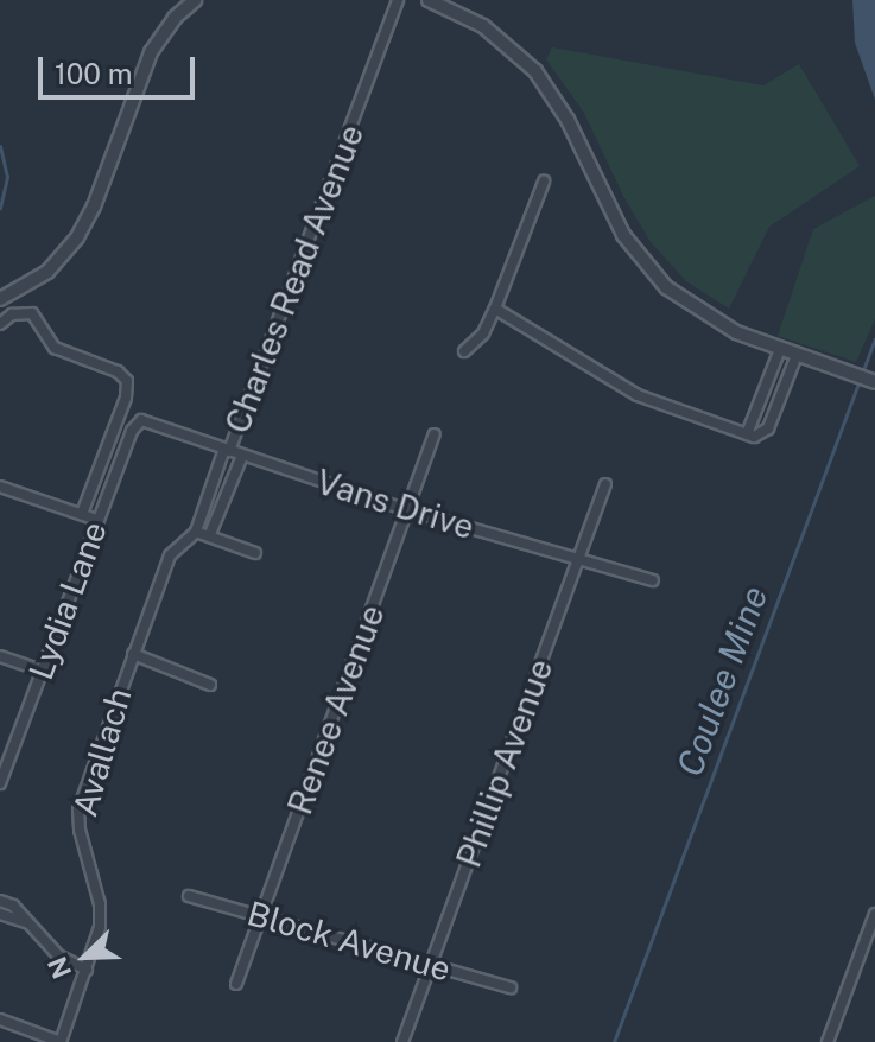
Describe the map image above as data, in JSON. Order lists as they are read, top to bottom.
{
  "streets": {
    "street": [
      "Charles Read Avenue",
      "Vans Drive",
      "Lydia Lane",
      "Renee Avenue",
      "Avallach",
      "Phillip Avenue",
      "Block Avenue"
    ]
  },
  "crossings": [
    ["Charles Read Avenue", "Vans Drive"],
    ["Charles Read Avenue", "Avallach"],
    ["Vans Drive", "Lydia Lane"],
    ["Vans Drive", "Renee Avenue"],
    ["Vans Drive", "Avallach"],
    ["Vans Drive", "Phillip Avenue"],
    ["Renee Avenue", "Block Avenue"],
    ["Phillip Avenue", "Block Avenue"]
  ],
  "water": ["Coulee Mine"],
  "scale_bar": "100 m",
  "north": "bottom left"
}
